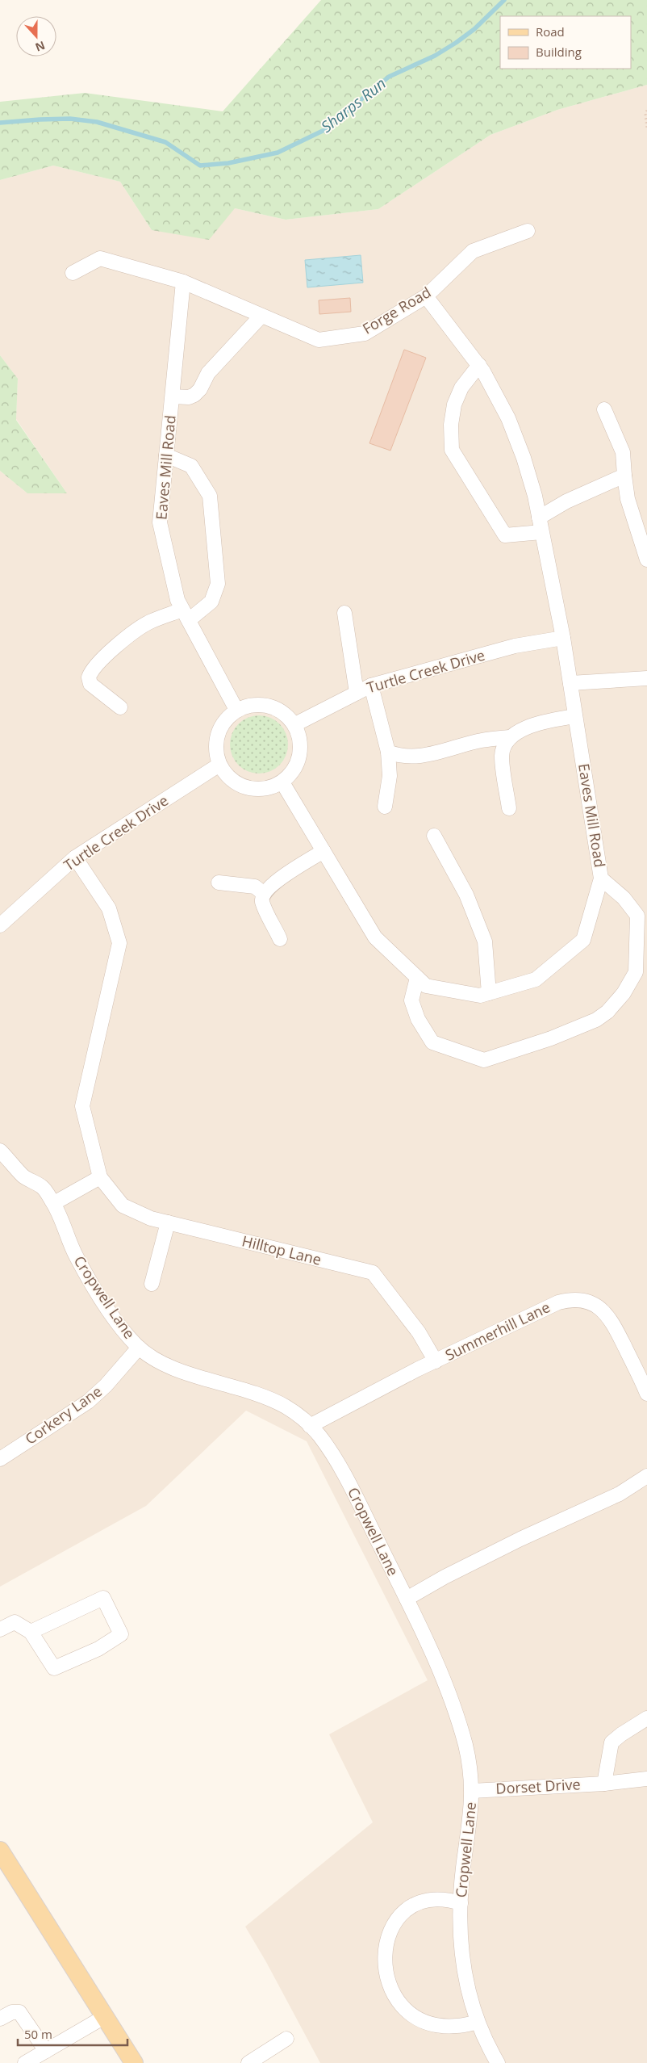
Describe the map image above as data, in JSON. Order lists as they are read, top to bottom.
{
  "streets": {
    "street": [
      "Forge Road",
      "Eaves Mill Road",
      "Turtle Creek Drive",
      "Hilltop Lane",
      "Cropwell Lane",
      "Summerhill Lane",
      "Corkery Lane",
      "Dorset Drive"
    ]
  },
  "crossings": [
    ["Forge Road", "Eaves Mill Road"],
    ["Eaves Mill Road", "Turtle Creek Drive"],
    ["Turtle Creek Drive", "Hilltop Lane"],
    ["Hilltop Lane", "Summerhill Lane"],
    ["Cropwell Lane", "Summerhill Lane"],
    ["Cropwell Lane", "Corkery Lane"],
    ["Cropwell Lane", "Dorset Drive"]
  ],
  "water": ["Sharps Run"],
  "legend": ["Road", "Building"],
  "scale_bar": "50 m",
  "north": "bottom"
}
